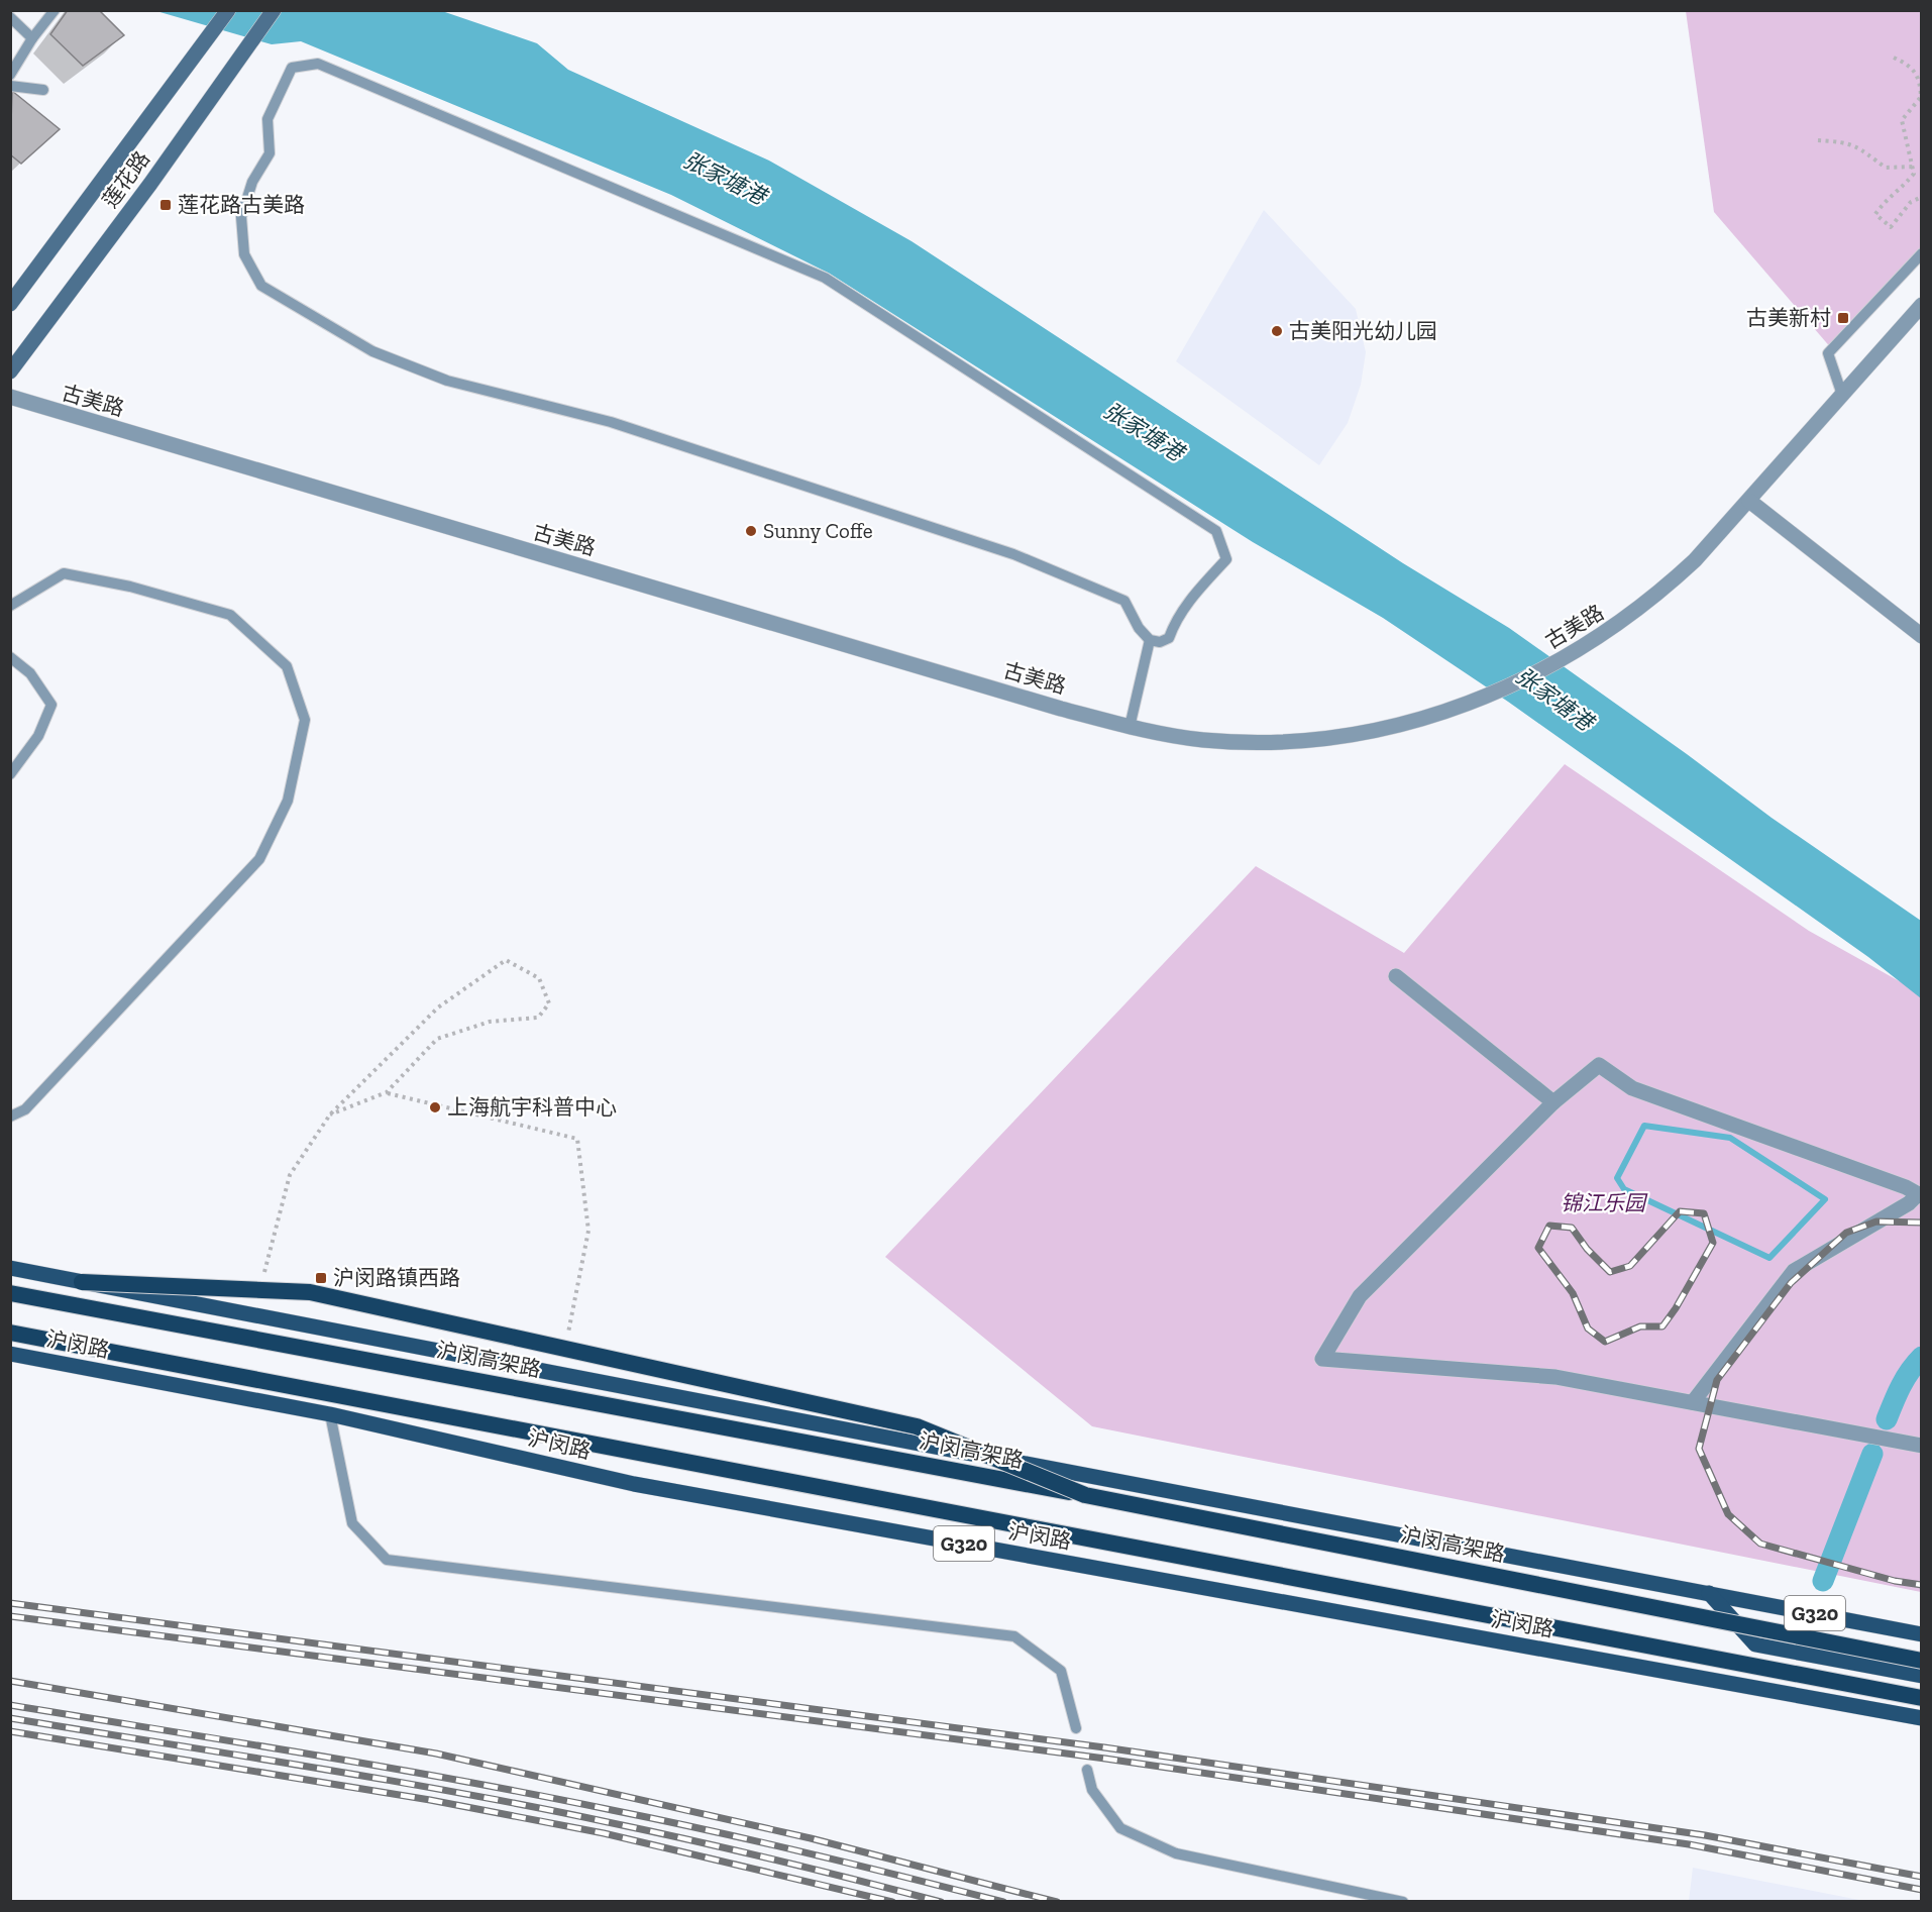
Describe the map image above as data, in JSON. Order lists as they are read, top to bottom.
{
  "streets": {
    "highway": ["沪闵高架路"],
    "main road": ["莲花路", "沪闵路", "G320"],
    "street": ["古美路"]
  },
  "water": ["张家塘港"],
  "parks": ["锦江乐园"],
  "places": {
    "transit": ["莲花路古美路", "古美新村", "沪闵路镇西路"],
    "other": ["古美阳光幼儿园", "Sunny Coffe", "上海航宇科普中心"]
  }
}
